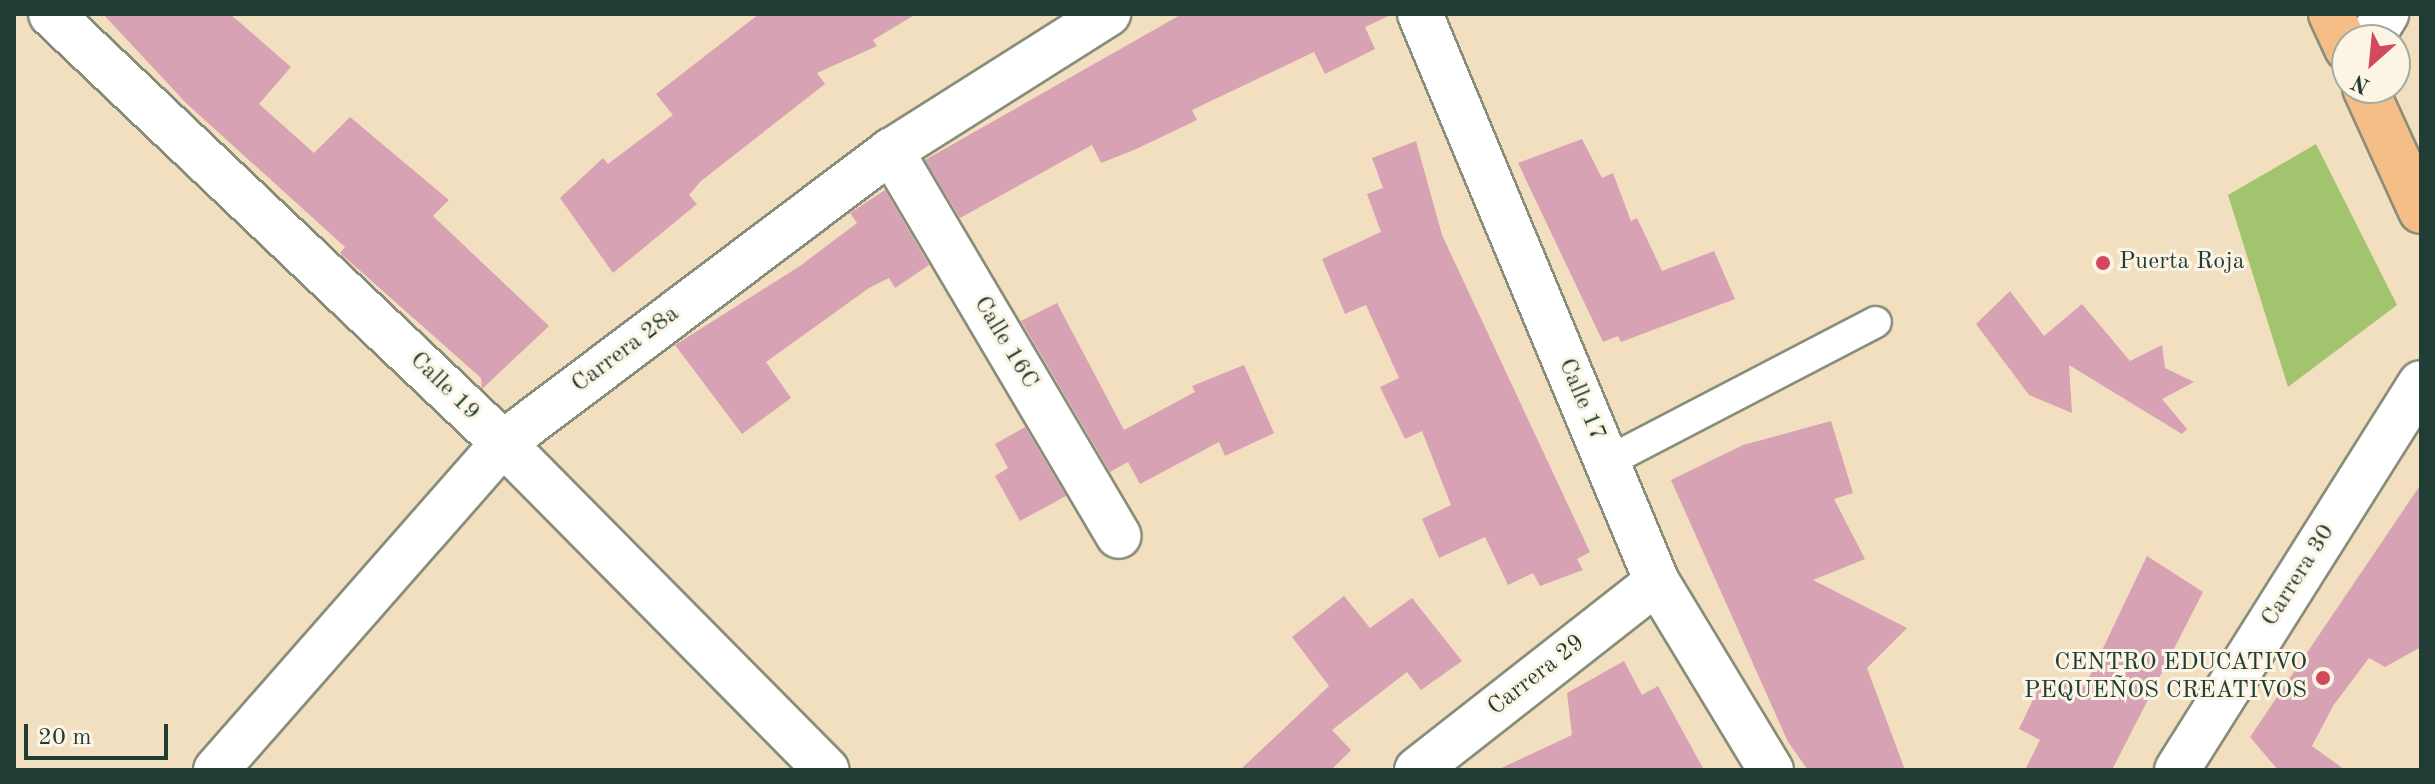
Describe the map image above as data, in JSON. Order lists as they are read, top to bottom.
{
  "streets": {
    "street": [
      "Calle 16C",
      "Carrera 28a",
      "Calle 19",
      "Calle 17",
      "Carrera 30",
      "Carrera 29"
    ]
  },
  "crossings": [
    ["Calle 16C", "Carrera 28a"],
    ["Carrera 28a", "Calle 19"],
    ["Calle 17", "Carrera 29"]
  ],
  "places": ["Puerta Roja", "CENTRO EDUCATIVO PEQUEÑOS CREATIVOS"],
  "scale_bar": "20 m",
  "north": "bottom left"
}
